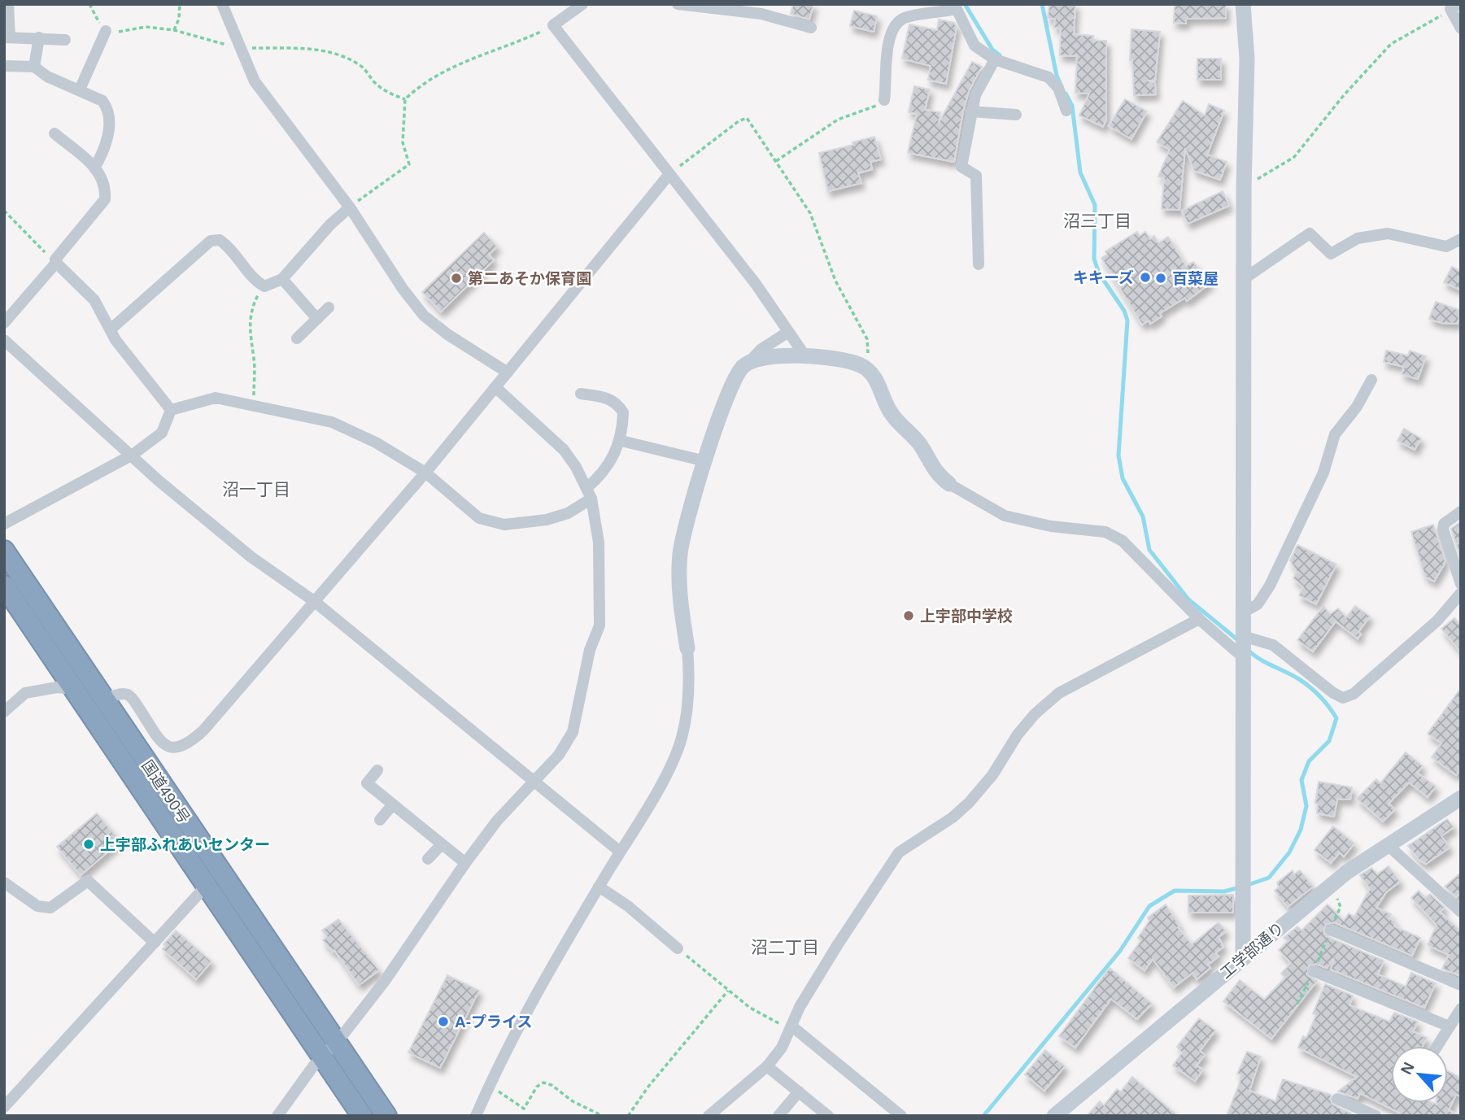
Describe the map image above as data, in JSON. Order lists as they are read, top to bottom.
{
  "streets": {
    "highway": ["国道490号"],
    "street": ["工学部通り"]
  },
  "districts": ["沼三丁目", "沼一丁目", "沼二丁目"],
  "places": [
    "キキーズ",
    "第二あそか保育園",
    "百菜屋",
    "上宇部中学校",
    "上宇部ふれあいセンター",
    "A-プライス"
  ],
  "north": "top left"
}
